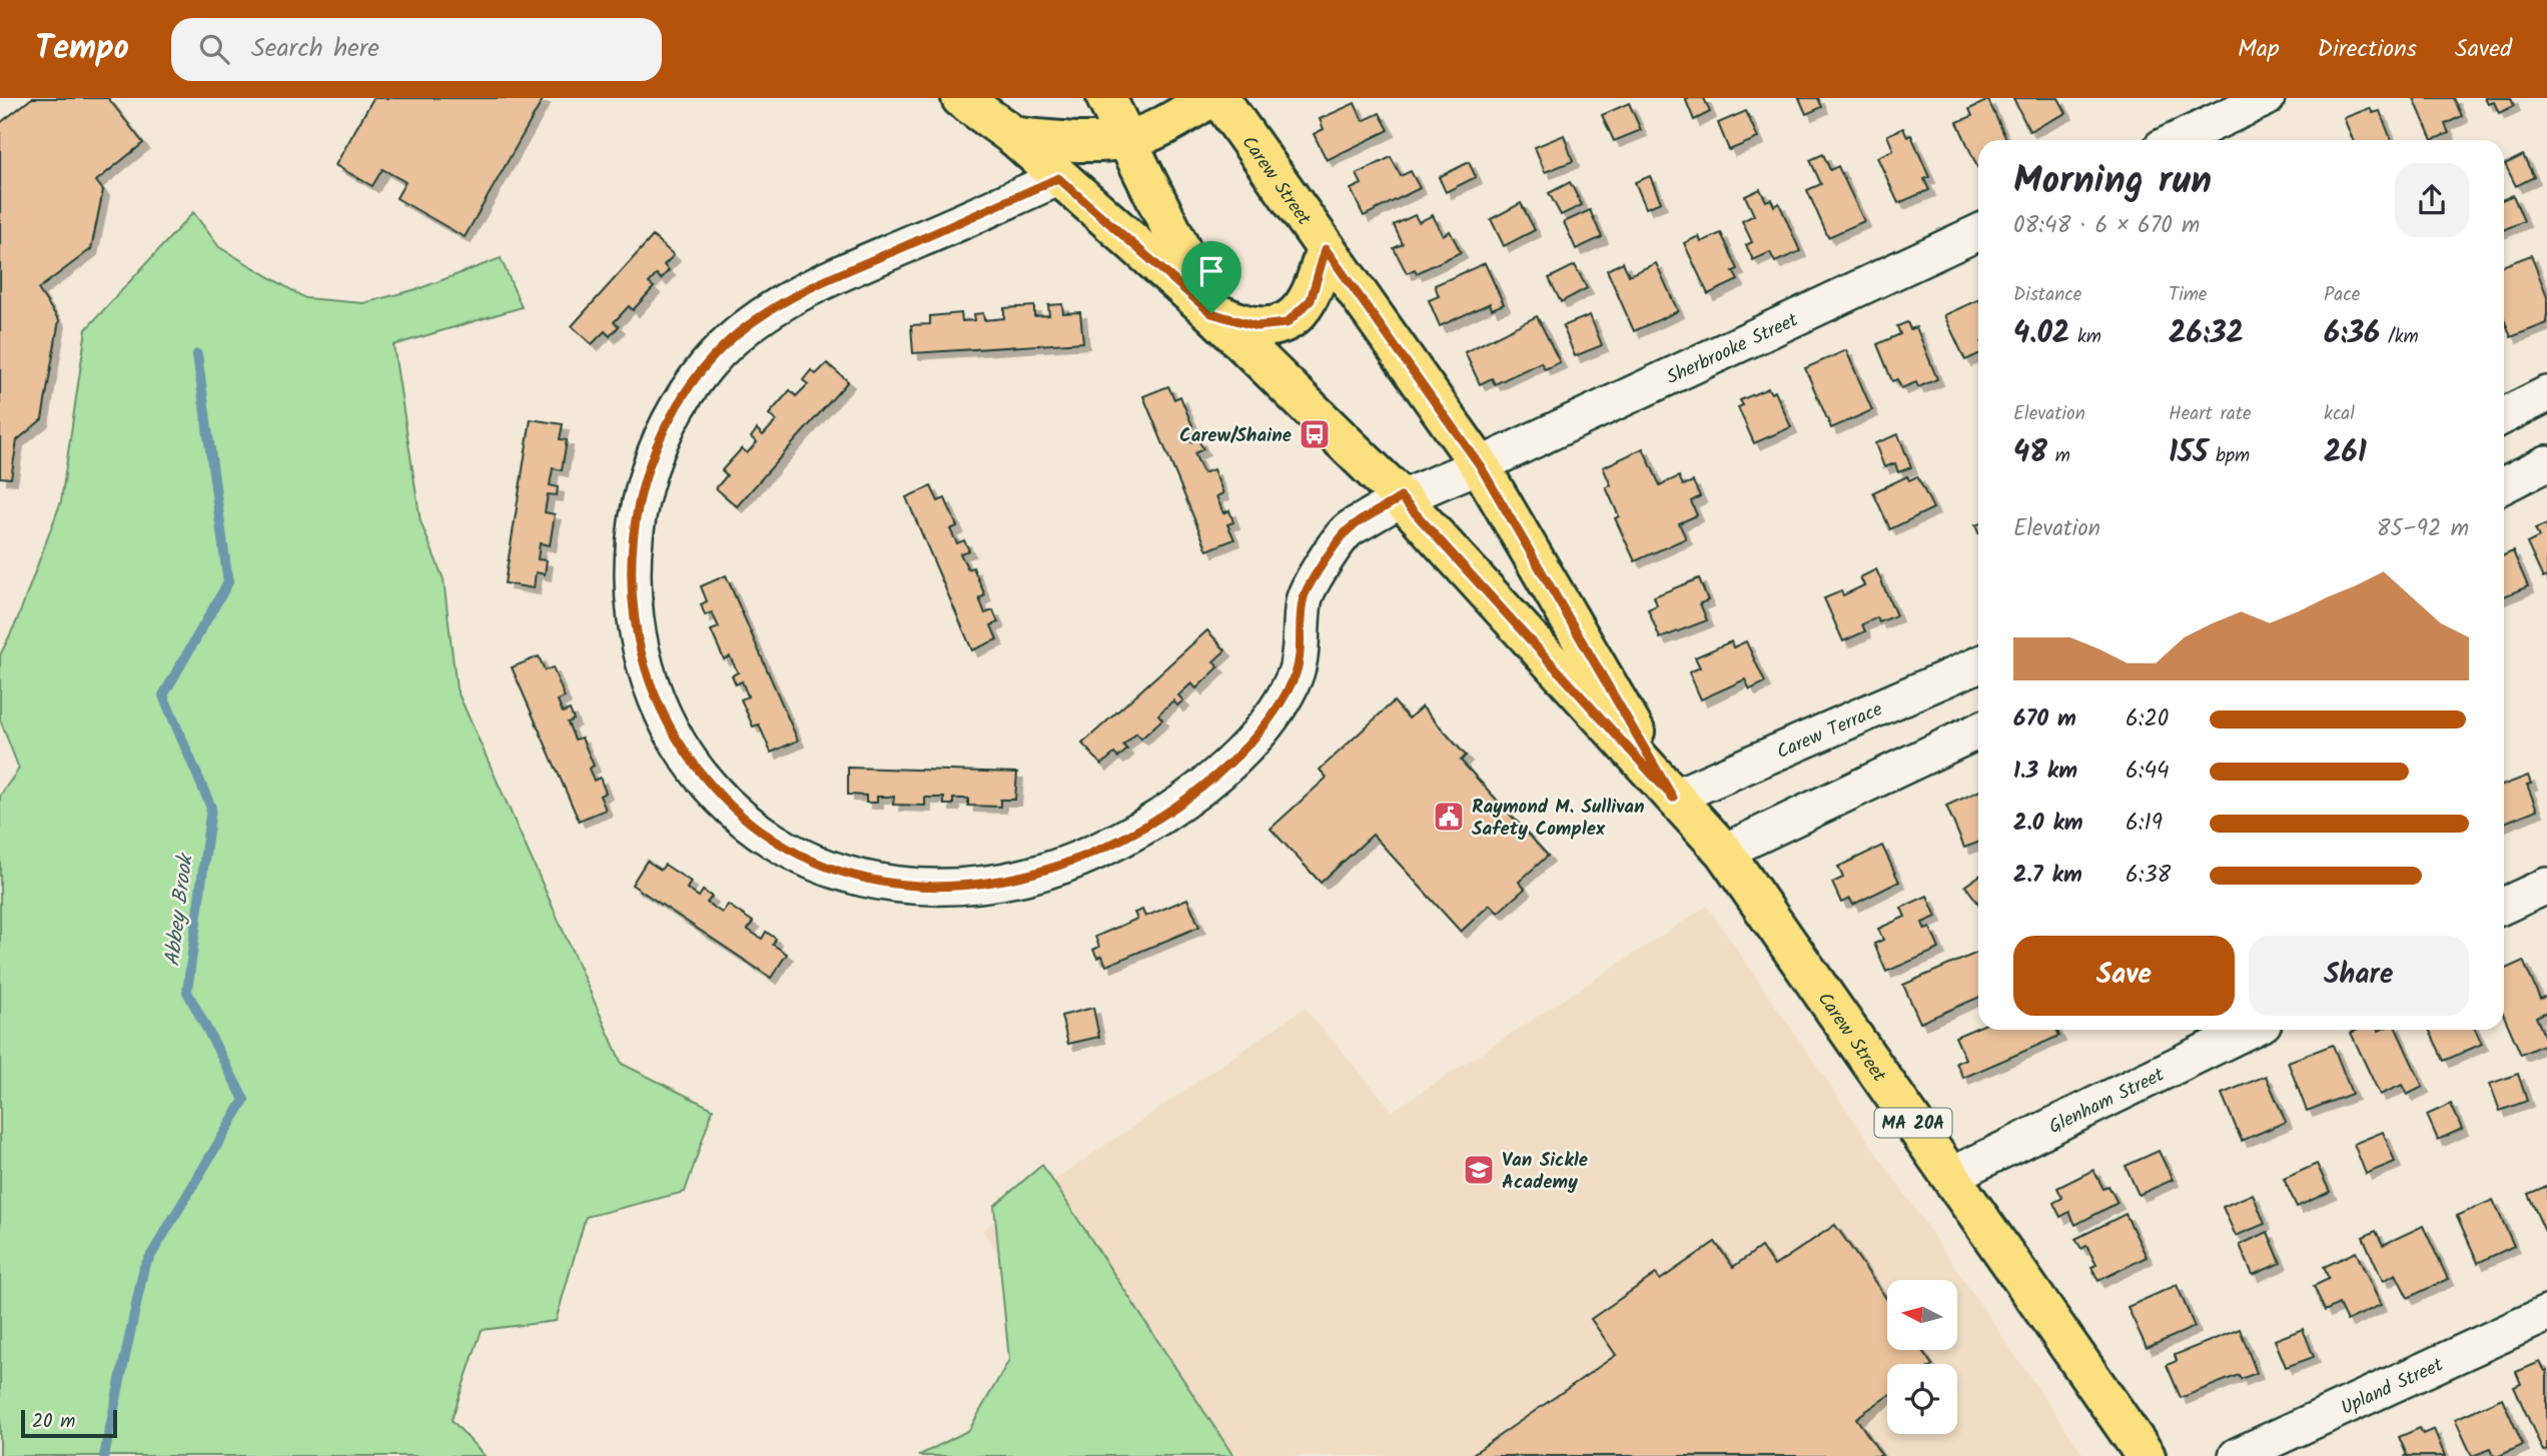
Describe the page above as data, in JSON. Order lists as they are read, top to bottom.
{
  "streets": {
    "main road": ["Carew Street", "MA 20A"],
    "street": [
      "Sherbrooke Street",
      "Carew Terrace",
      "Glenham Street",
      "Upland Street"
    ]
  },
  "crossings": [
    ["Carew Street", "Sherbrooke Street"],
    ["Carew Street", "Carew Terrace"],
    ["Carew Street", "Glenham Street"],
    ["Carew Street", "MA 20A"]
  ],
  "water": ["Abbey Brook"],
  "places": {
    "bus stop": ["Carew/Shaine"],
    "public building": ["Raymond M. Sullivan Safety Complex"],
    "school or university": ["Van Sickle Academy"]
  },
  "scale_bar": "20 m",
  "north": "left",
  "page": {
    "header": "Tempo",
    "search": "Search here",
    "nav": ["Map", "Directions", "Saved"],
    "heading": ["Morning run", "08:48 · 6 × 670 m"],
    "stats": [
      ["Distance", "4.02 km"],
      ["Time", "26:32"],
      ["Pace", "6:36 /km"],
      ["Elevation", "48 m"],
      ["Heart rate", "155 bpm"],
      ["kcal", "261"]
    ],
    "chart": ["Elevation", "85–92 m"],
    "list": [
      {
        "name": "670 m",
        "note": "6:20"
      },
      {
        "name": "1.3 km",
        "note": "6:44"
      },
      {
        "name": "2.0 km",
        "note": "6:19"
      },
      {
        "name": "2.7 km",
        "note": "6:38"
      }
    ],
    "buttons": ["Save", "Share"],
    "scale": "20 m"
  }
}
